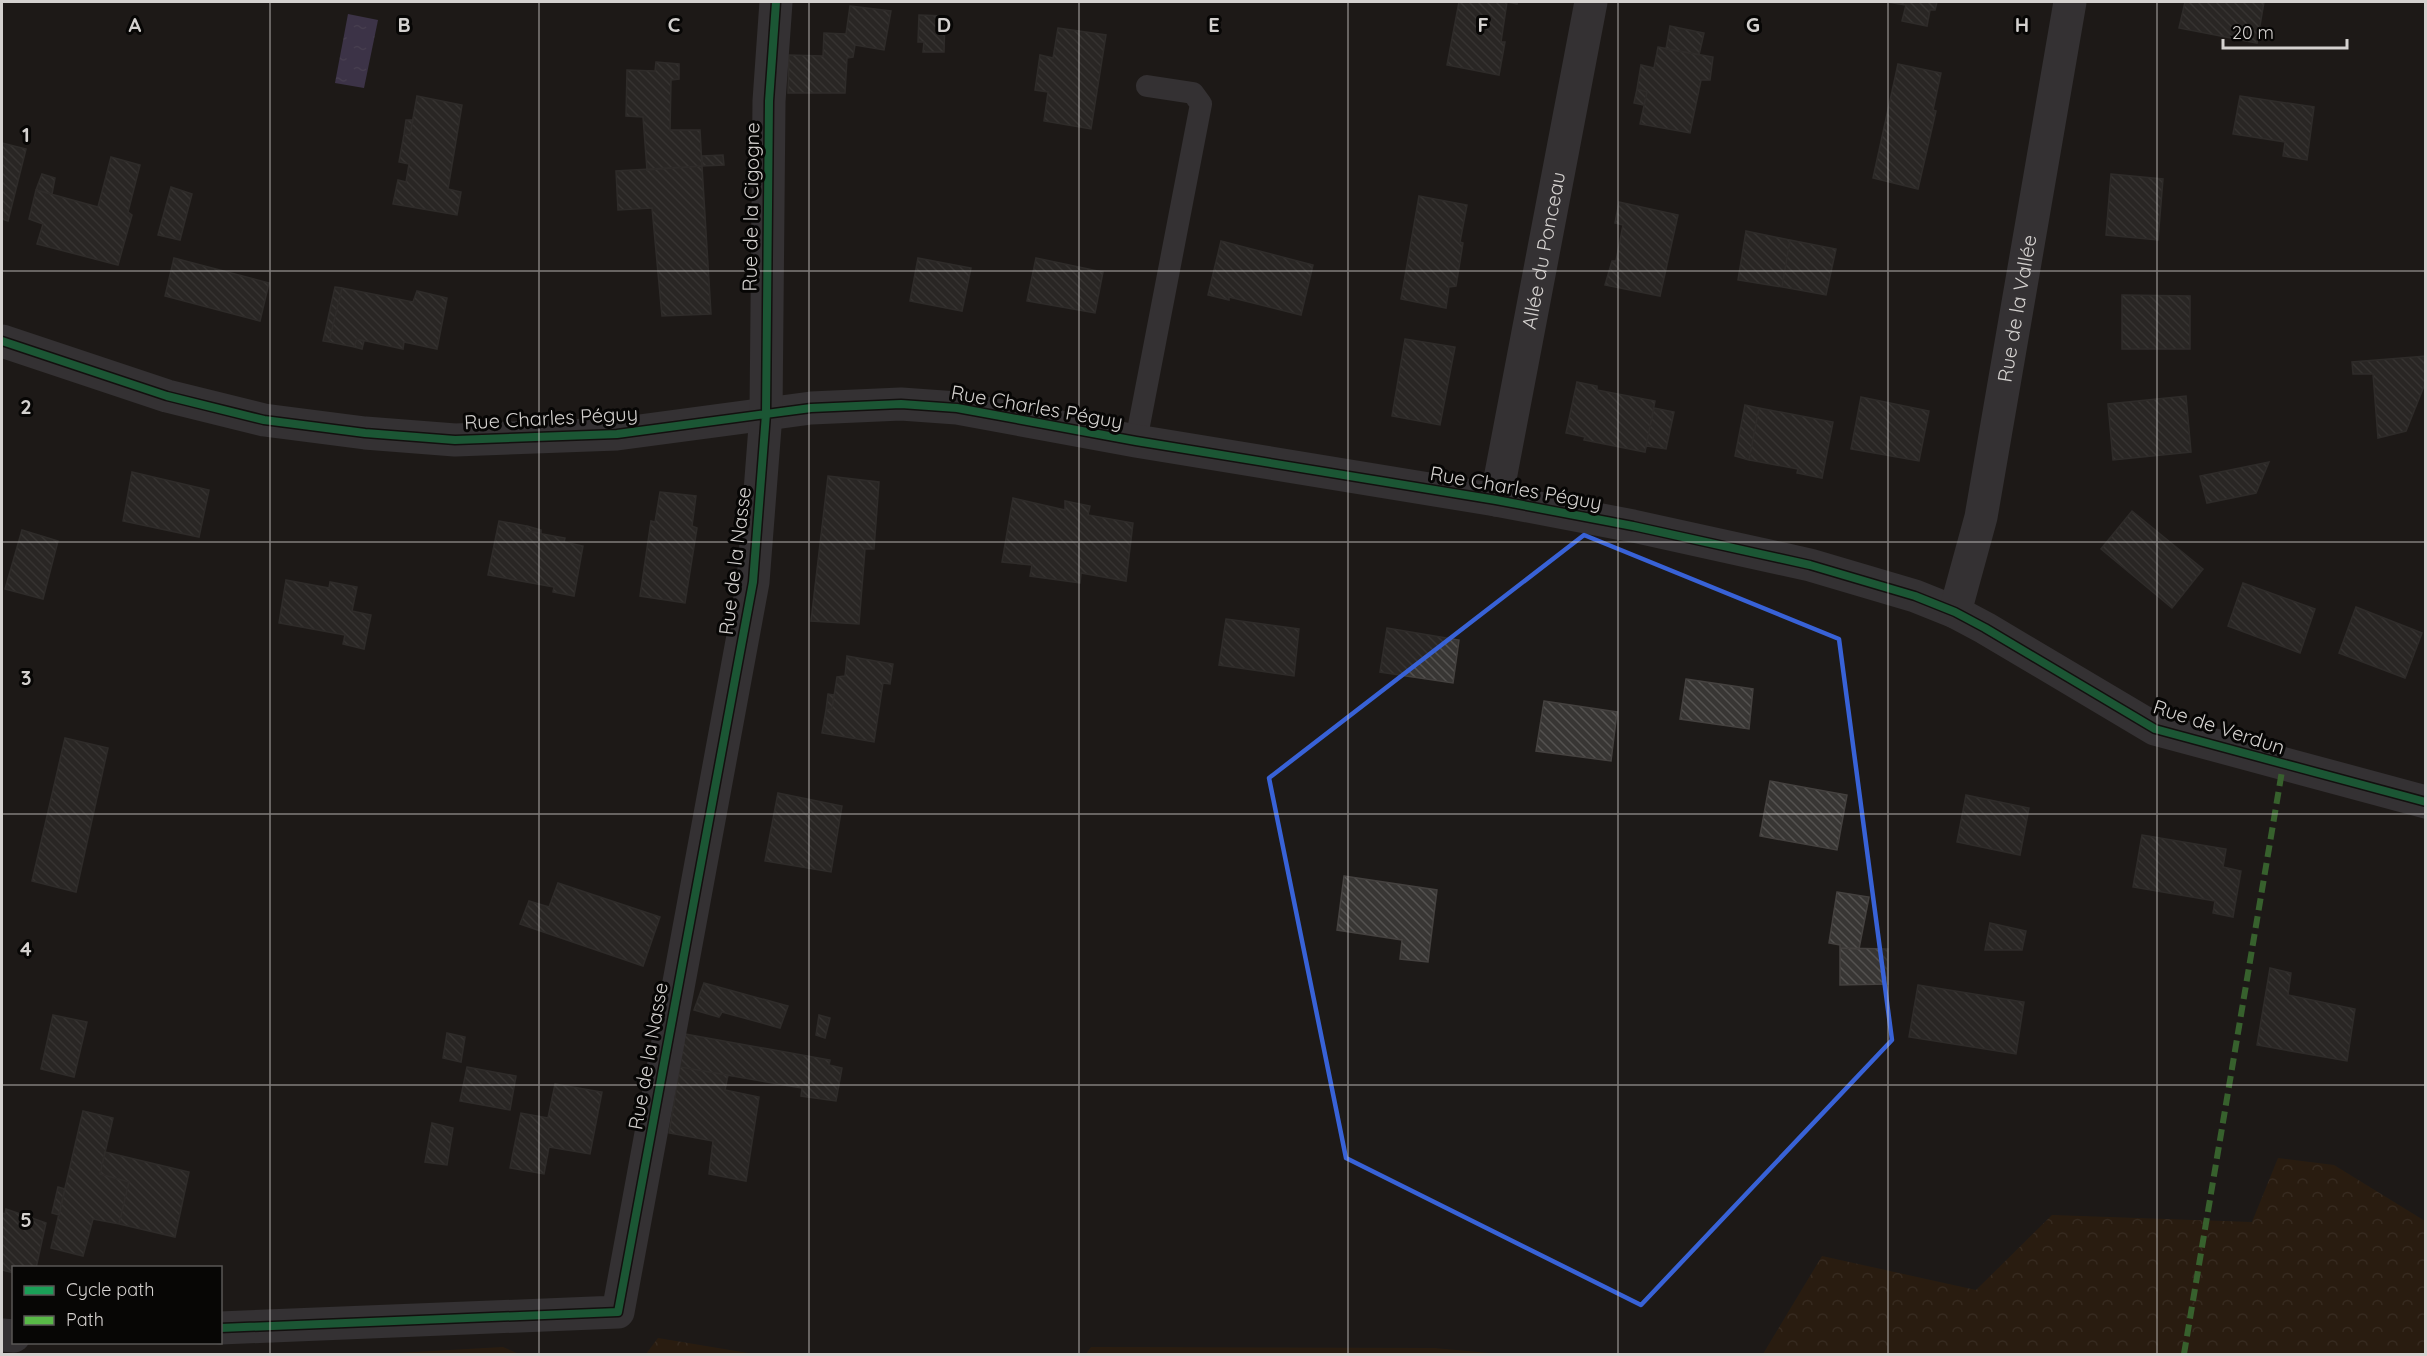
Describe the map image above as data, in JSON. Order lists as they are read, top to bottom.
{
  "streets": {
    "street": [
      "Rue de la Cigogne",
      "Allée du Ponceau",
      "Rue de la Vallée",
      "Rue Charles Péguy",
      "Rue de la Nasse",
      "Rue de Verdun"
    ]
  },
  "crossings": [
    ["Rue de la Cigogne", "Rue Charles Péguy"],
    ["Rue de la Cigogne", "Rue de la Nasse"],
    ["Allée du Ponceau", "Rue Charles Péguy"],
    ["Rue de la Vallée", "Rue Charles Péguy"],
    ["Rue de la Vallée", "Rue de Verdun"],
    ["Rue Charles Péguy", "Rue de la Nasse"],
    ["Rue Charles Péguy", "Rue de Verdun"]
  ],
  "legend": ["Cycle path", "Path"],
  "scale_bar": "20 m",
  "grid": {
    "columns": [
      "A",
      "B",
      "C",
      "D",
      "E",
      "F",
      "G",
      "H"
    ],
    "rows": [
      "1",
      "2",
      "3",
      "4",
      "5"
    ]
  }
}
